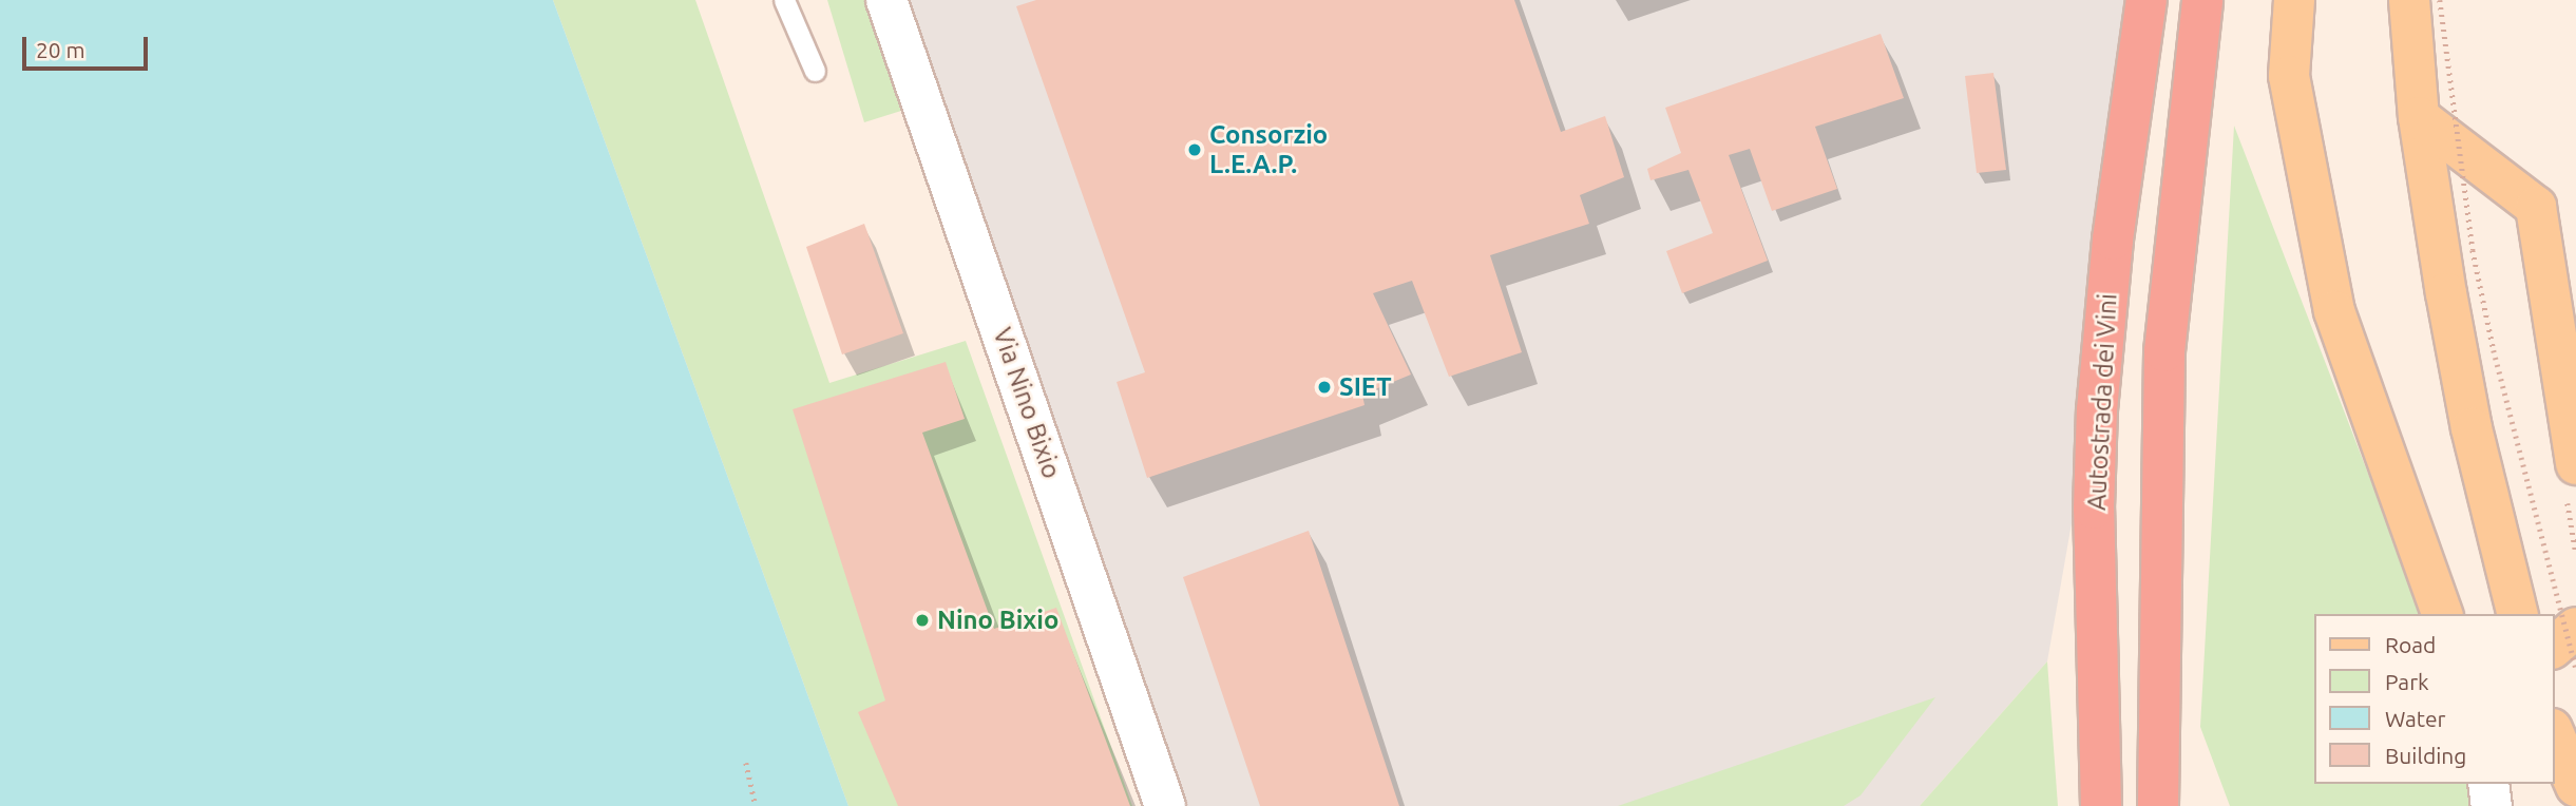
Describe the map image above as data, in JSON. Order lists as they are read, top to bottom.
{
  "streets": {
    "highway": ["Autostrada dei Vini"],
    "street": ["Via Nino Bixio"]
  },
  "places": ["Consorzio L.E.A.P.", "SIET", "Nino Bixio"],
  "legend": [
    "Road",
    "Park",
    "Water",
    "Building"
  ],
  "scale_bar": "20 m"
}
